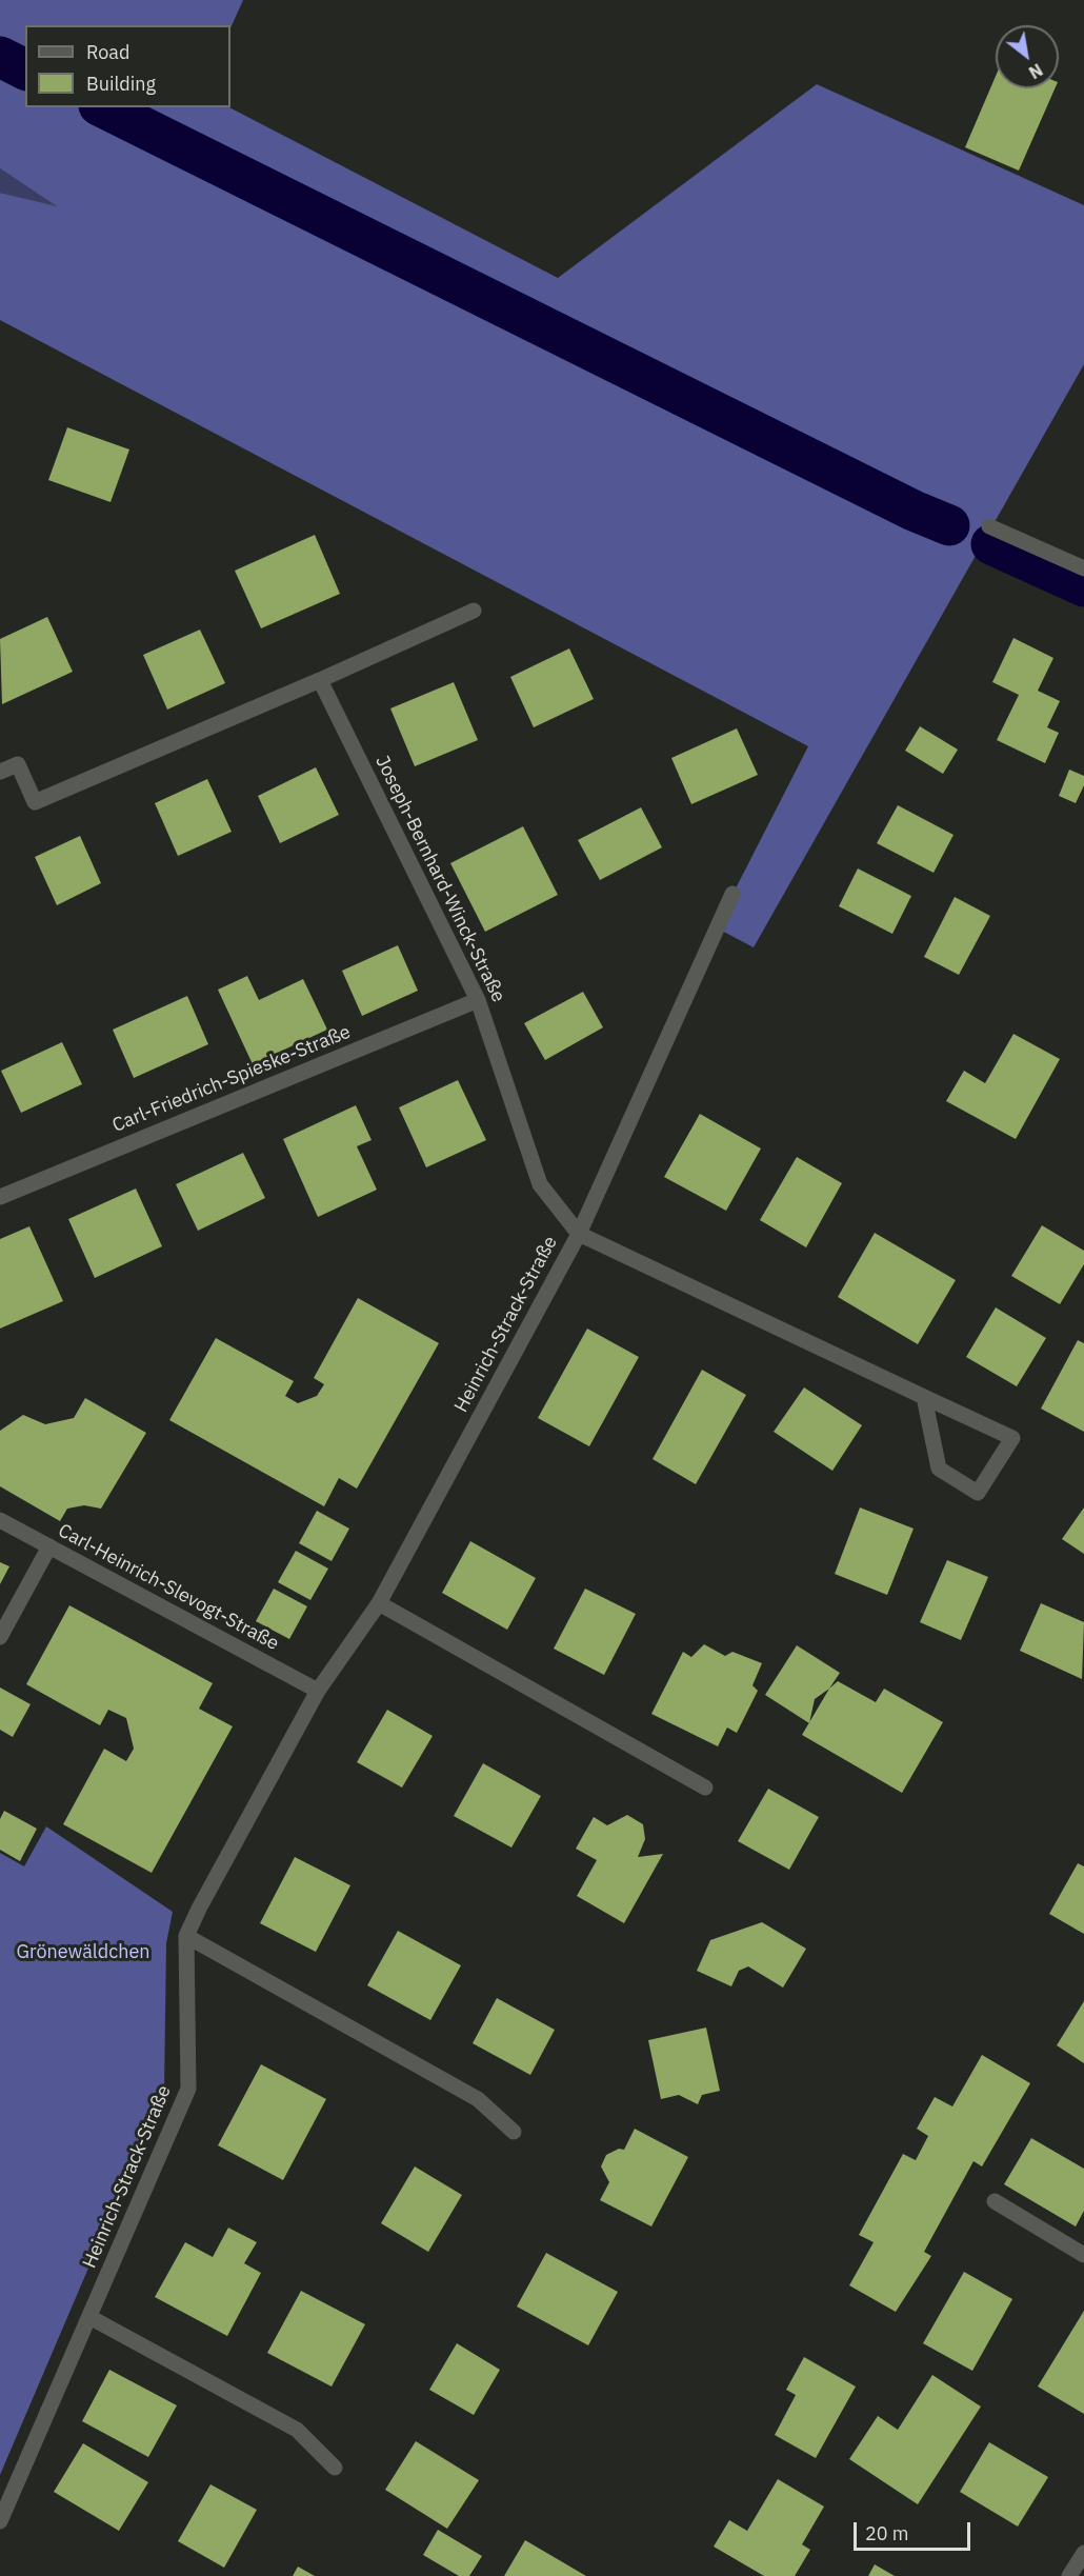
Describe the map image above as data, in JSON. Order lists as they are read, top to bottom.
{
  "streets": {
    "street": [
      "Joseph-Bernhard-Winck-Straße",
      "Carl-Friedrich-Spieske-Straße",
      "Heinrich-Strack-Straße",
      "Carl-Heinrich-Slevogt-Straße"
    ]
  },
  "crossings": [
    ["Joseph-Bernhard-Winck-Straße", "Carl-Friedrich-Spieske-Straße"],
    ["Joseph-Bernhard-Winck-Straße", "Heinrich-Strack-Straße"],
    ["Heinrich-Strack-Straße", "Carl-Heinrich-Slevogt-Straße"]
  ],
  "parks": ["Grönewäldchen"],
  "legend": ["Road", "Building"],
  "scale_bar": "20 m",
  "north": "bottom right"
}
